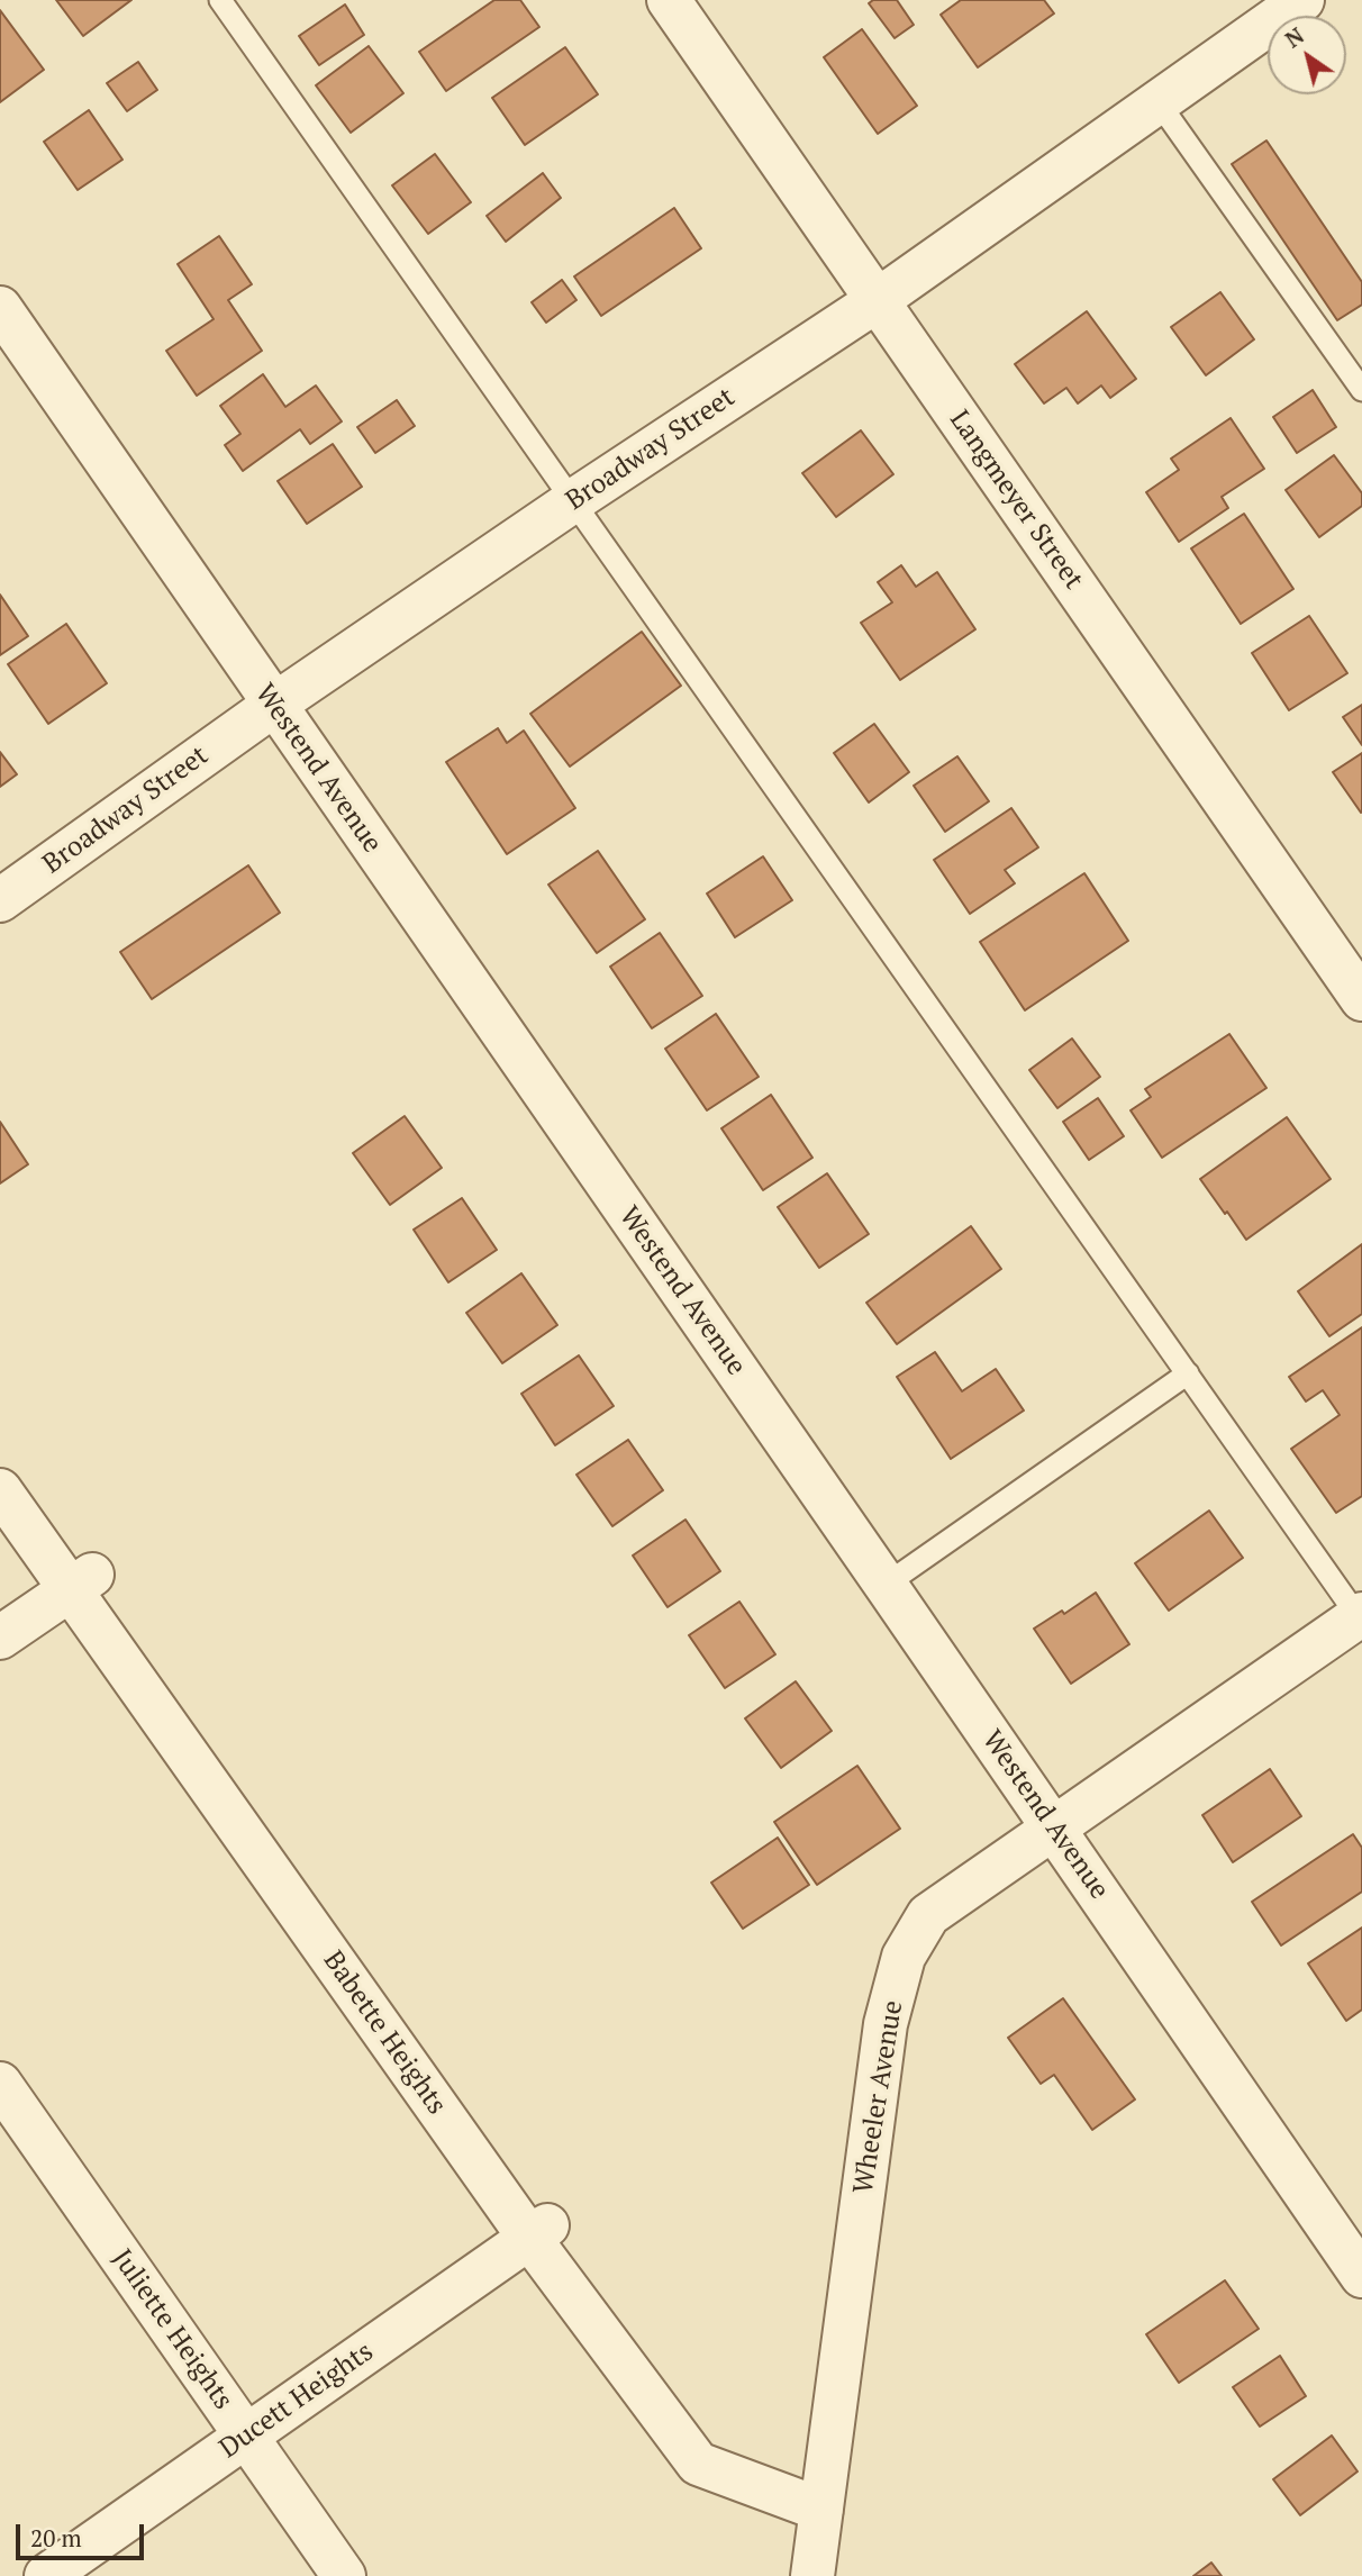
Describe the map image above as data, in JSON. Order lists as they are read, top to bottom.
{
  "streets": {
    "street": [
      "Broadway Street",
      "Langmeyer Street",
      "Westend Avenue",
      "Babette Heights",
      "Wheeler Avenue",
      "Juliette Heights",
      "Ducett Heights"
    ]
  },
  "crossings": [
    ["Broadway Street", "Langmeyer Street"],
    ["Broadway Street", "Westend Avenue"],
    ["Westend Avenue", "Wheeler Avenue"],
    ["Babette Heights", "Wheeler Avenue"],
    ["Babette Heights", "Ducett Heights"],
    ["Juliette Heights", "Ducett Heights"]
  ],
  "scale_bar": "20 m",
  "north": "top left"
}
